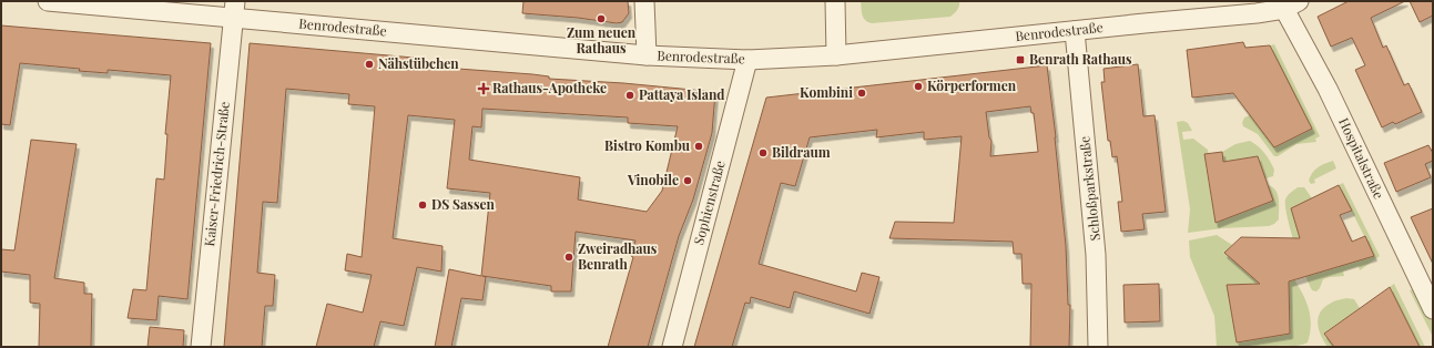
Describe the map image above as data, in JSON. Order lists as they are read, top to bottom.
{
  "streets": {
    "street": [
      "Benrodestraße",
      "Hospitalstraße",
      "Kaiser-Friedrich-Straße",
      "Schloßparkstraße",
      "Sophienstraße"
    ]
  },
  "crossings": [
    ["Benrodestraße", "Hospitalstraße"],
    ["Benrodestraße", "Kaiser-Friedrich-Straße"],
    ["Benrodestraße", "Schloßparkstraße"],
    ["Benrodestraße", "Sophienstraße"]
  ],
  "places": {
    "other": [
      "Zum neuen Rathaus",
      "Nähstübchen",
      "Körperformen",
      "Kombini",
      "Pattaya Island",
      "Bistro Kombu",
      "Bildraum",
      "Vinobile",
      "DS Sassen",
      "Zweiradhaus Benrath"
    ],
    "transit": ["Benrath Rathaus"],
    "health": ["Rathaus-Apotheke"]
  }
}
